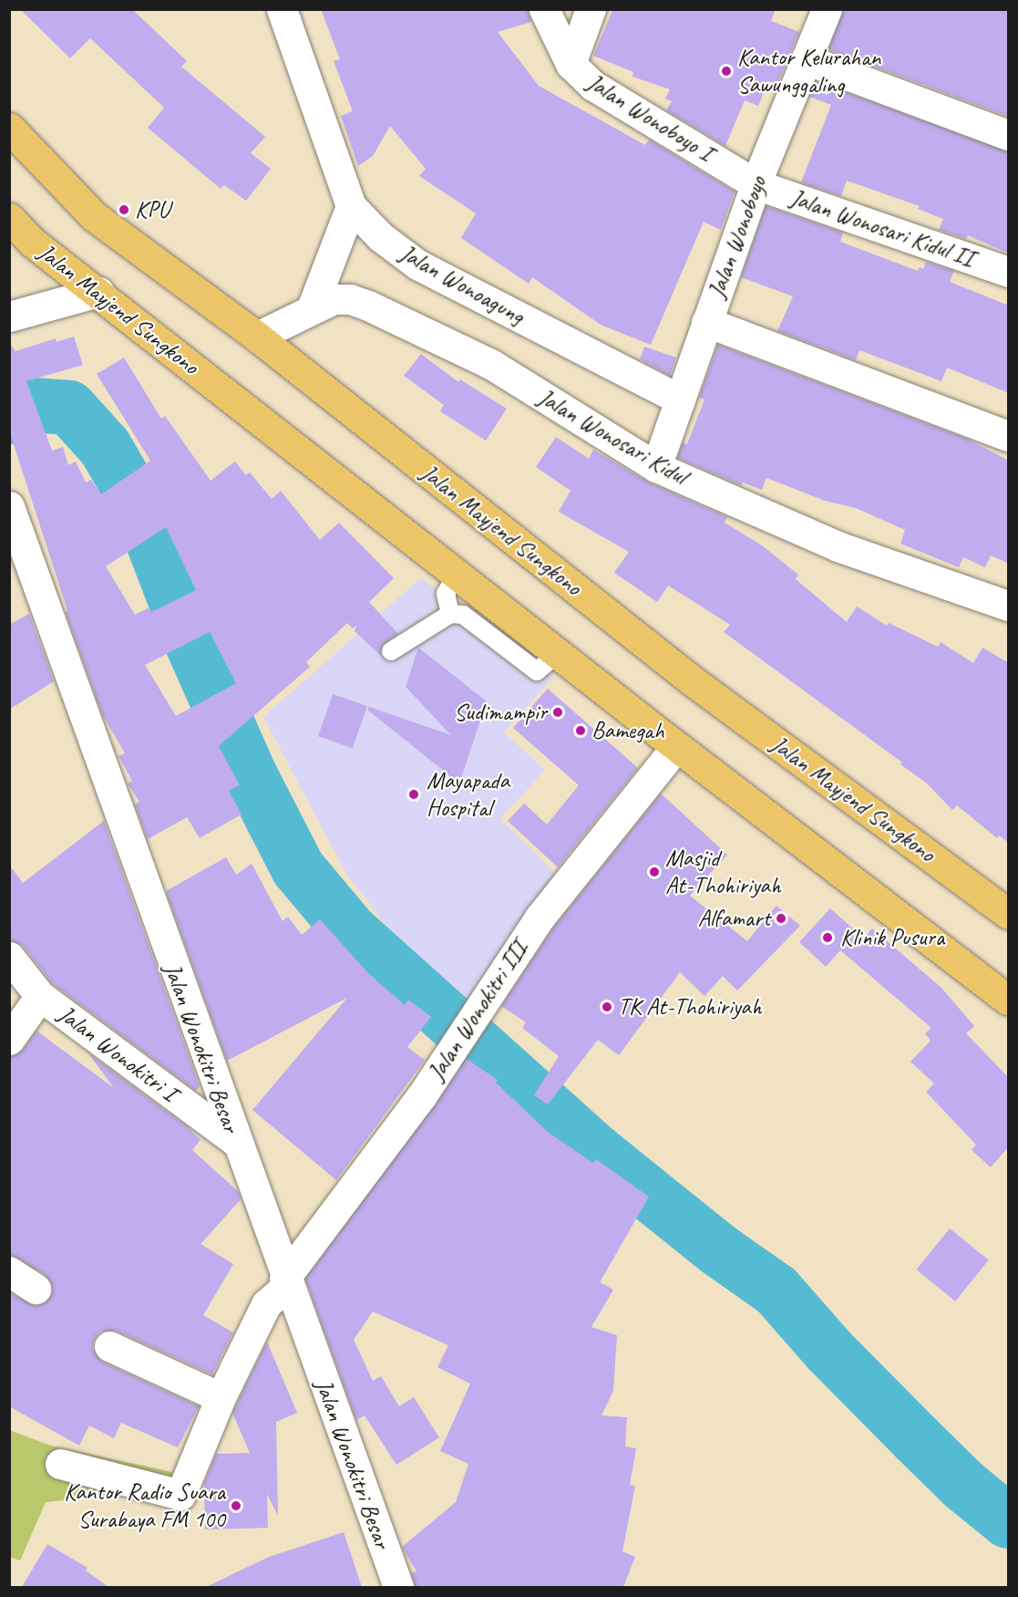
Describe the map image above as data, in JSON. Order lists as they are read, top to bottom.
{
  "streets": {
    "main road": ["Jalan Mayjend Sungkono"],
    "street": [
      "Jalan Wonoboyo I",
      "Jalan Wonosari Kidul II",
      "Jalan Wonoboyo",
      "Jalan Wonoagung",
      "Jalan Wonosari Kidul",
      "Jalan Wonokitri III",
      "Jalan Wonokitri Besar",
      "Jalan Wonokitri I"
    ]
  },
  "crossings": [
    ["Jalan Wonoboyo I", "Jalan Wonosari Kidul II"],
    ["Jalan Wonoboyo I", "Jalan Wonoboyo"],
    ["Jalan Wonosari Kidul II", "Jalan Wonoboyo"],
    ["Jalan Wonoboyo", "Jalan Wonoagung"],
    ["Jalan Wonoboyo", "Jalan Wonosari Kidul"],
    ["Jalan Mayjend Sungkono", "Jalan Wonosari Kidul"],
    ["Jalan Mayjend Sungkono", "Jalan Wonokitri III"],
    ["Jalan Wonokitri III", "Jalan Wonokitri Besar"],
    ["Jalan Wonokitri Besar", "Jalan Wonokitri I"]
  ],
  "places": [
    "Kantor Kelurahan Sawunggaling",
    "KPU",
    "Sudimampir",
    "Bamegah",
    "Mayapada Hospital",
    "Masjid At-Thohiriyah",
    "Alfamart",
    "Klinik Pusura",
    "TK At-Thohiriyah",
    "Kantor Radio Suara Surabaya FM 100"
  ]
}
